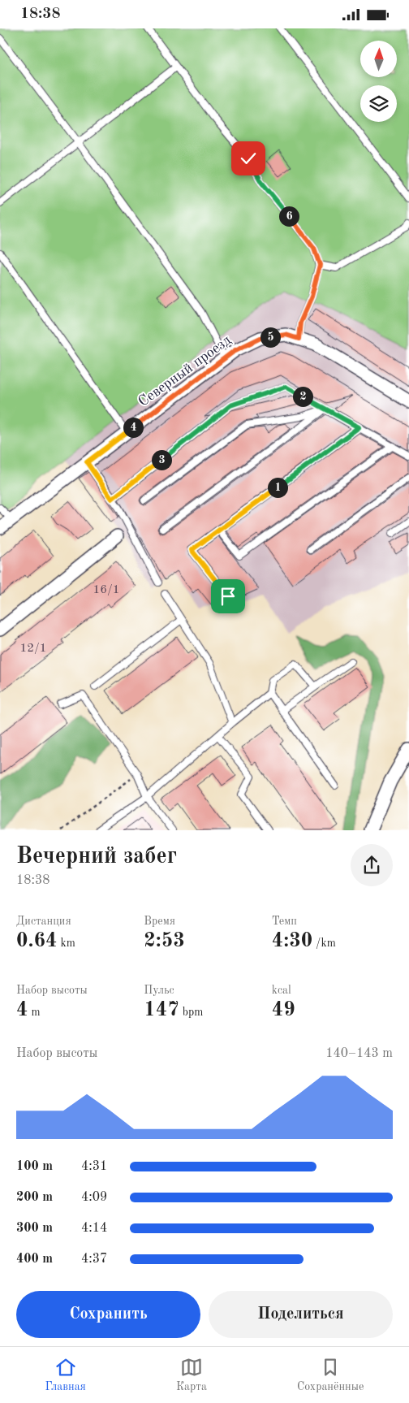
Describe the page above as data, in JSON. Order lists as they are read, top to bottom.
{
  "streets": {
    "street": ["Северный проезд"]
  },
  "house_numbers": ["16/1", "12/1"],
  "north": "top",
  "page": {
    "status": "18:38",
    "pins": [
      "6",
      "5",
      "2",
      "4",
      "3",
      "1"
    ],
    "heading": ["Вечерний забег", "18:38"],
    "stats": [
      ["Дистанция", "0.64 km"],
      ["Время", "2:53"],
      ["Темп", "4:30 /km"],
      ["Набор высоты", "4 m"],
      ["Пульс", "147 bpm"],
      ["kcal", "49"]
    ],
    "chart": ["Набор высоты", "140–143 m"],
    "list": [
      {
        "name": "100 m",
        "note": "4:31"
      },
      {
        "name": "200 m",
        "note": "4:09"
      },
      {
        "name": "300 m",
        "note": "4:14"
      },
      {
        "name": "400 m",
        "note": "4:37"
      }
    ],
    "buttons": ["Сохранить", "Поделиться"],
    "tabs": ["Главная", "Карта", "Сохранённые"]
  }
}
